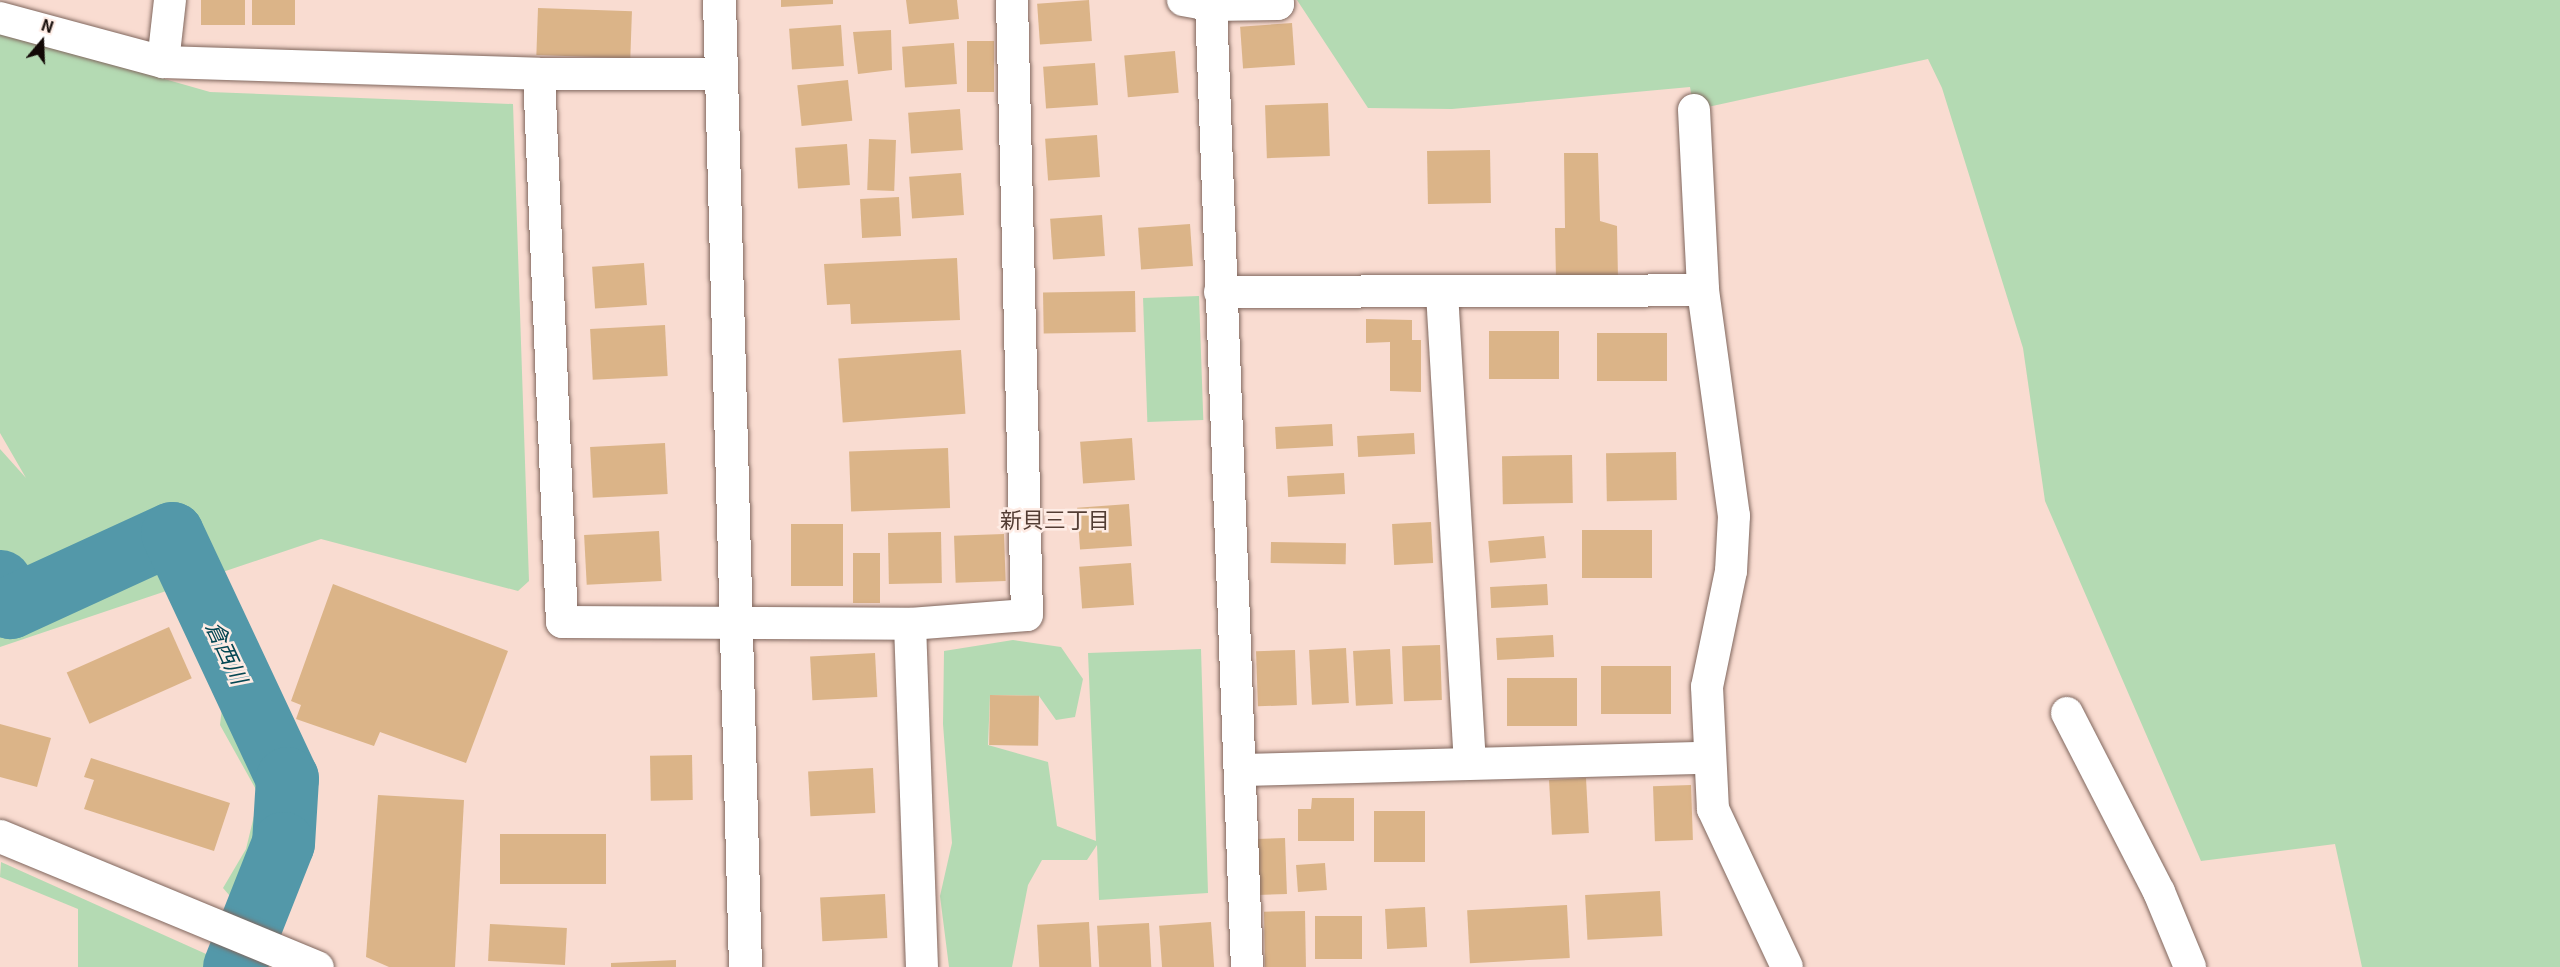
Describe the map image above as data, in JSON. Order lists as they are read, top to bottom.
{
  "districts": ["新貝三丁目"],
  "water": ["倉西川"],
  "north": "top"
}
